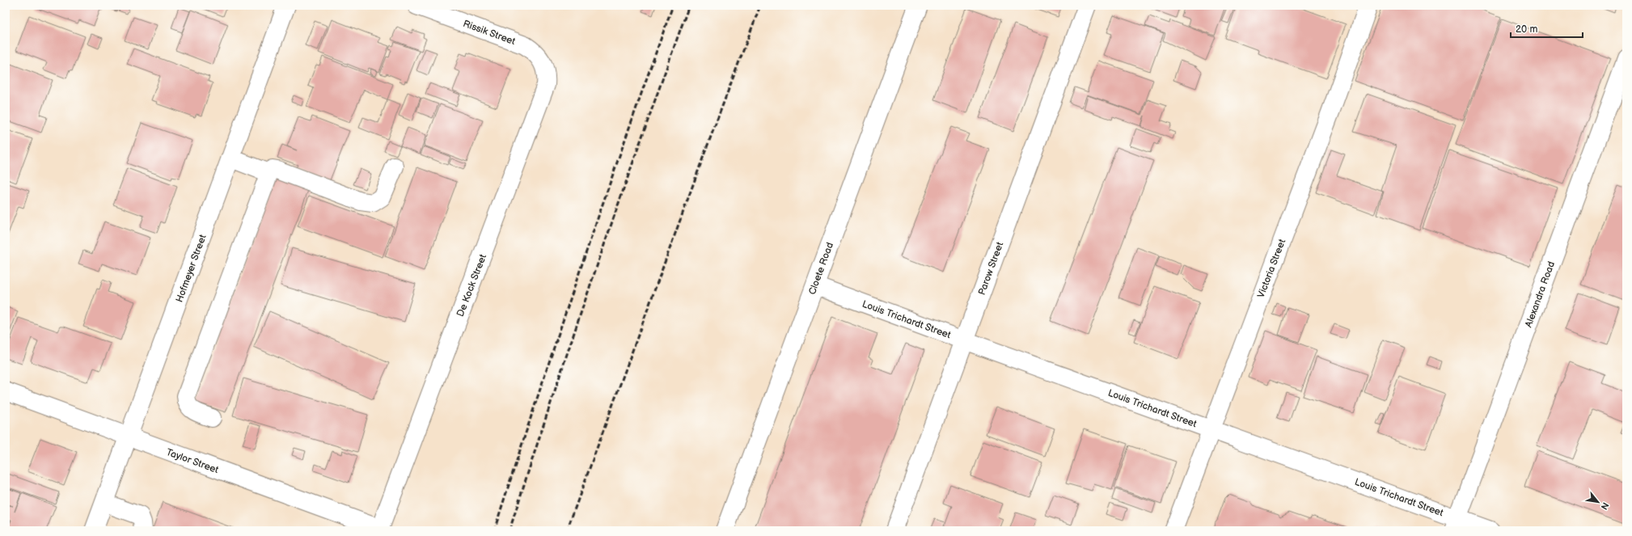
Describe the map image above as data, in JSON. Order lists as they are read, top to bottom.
{
  "streets": {
    "street": [
      "Rissik Street",
      "Hofmeyer Street",
      "Cloete Road",
      "Parow Street",
      "Victoria Street",
      "De Kock Street",
      "Alexandra Road",
      "Louis Trichardt Street",
      "Taylor Street"
    ]
  },
  "crossings": [
    ["Rissik Street", "De Kock Street"],
    ["Hofmeyer Street", "Taylor Street"],
    ["Cloete Road", "Louis Trichardt Street"],
    ["Parow Street", "Louis Trichardt Street"],
    ["Victoria Street", "Louis Trichardt Street"],
    ["De Kock Street", "Taylor Street"],
    ["Alexandra Road", "Louis Trichardt Street"]
  ],
  "scale_bar": "20 m",
  "north": "bottom right"
}
